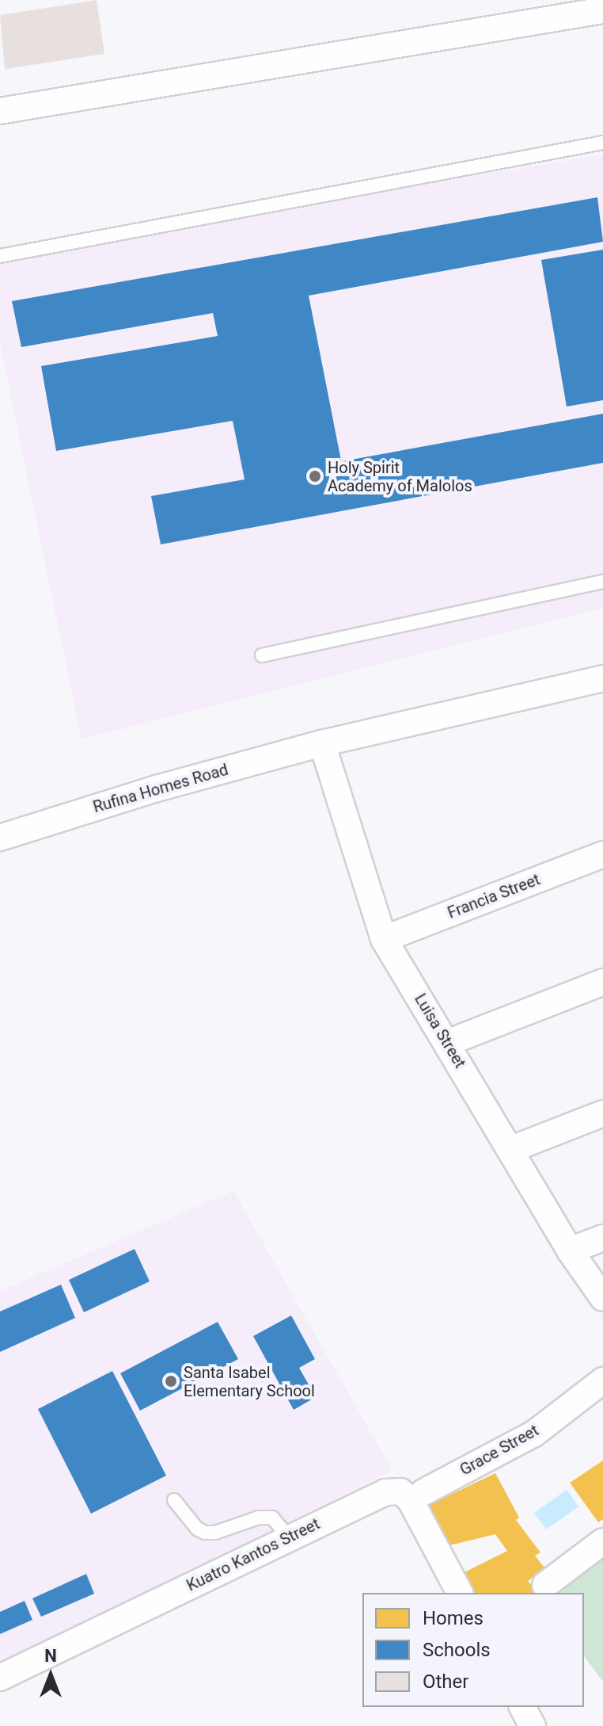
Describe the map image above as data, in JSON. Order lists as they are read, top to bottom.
{
  "streets": {
    "street": [
      "Rufina Homes Road",
      "Francia Street",
      "Luisa Street",
      "Grace Street",
      "Kuatro Kantos Street"
    ]
  },
  "crossings": [
    ["Rufina Homes Road", "Luisa Street"],
    ["Francia Street", "Luisa Street"]
  ],
  "places": ["Holy Spirit Academy of Malolos", "Santa Isabel Elementary School"],
  "legend": ["Homes", "Schools", "Other"],
  "north": "top"
}
